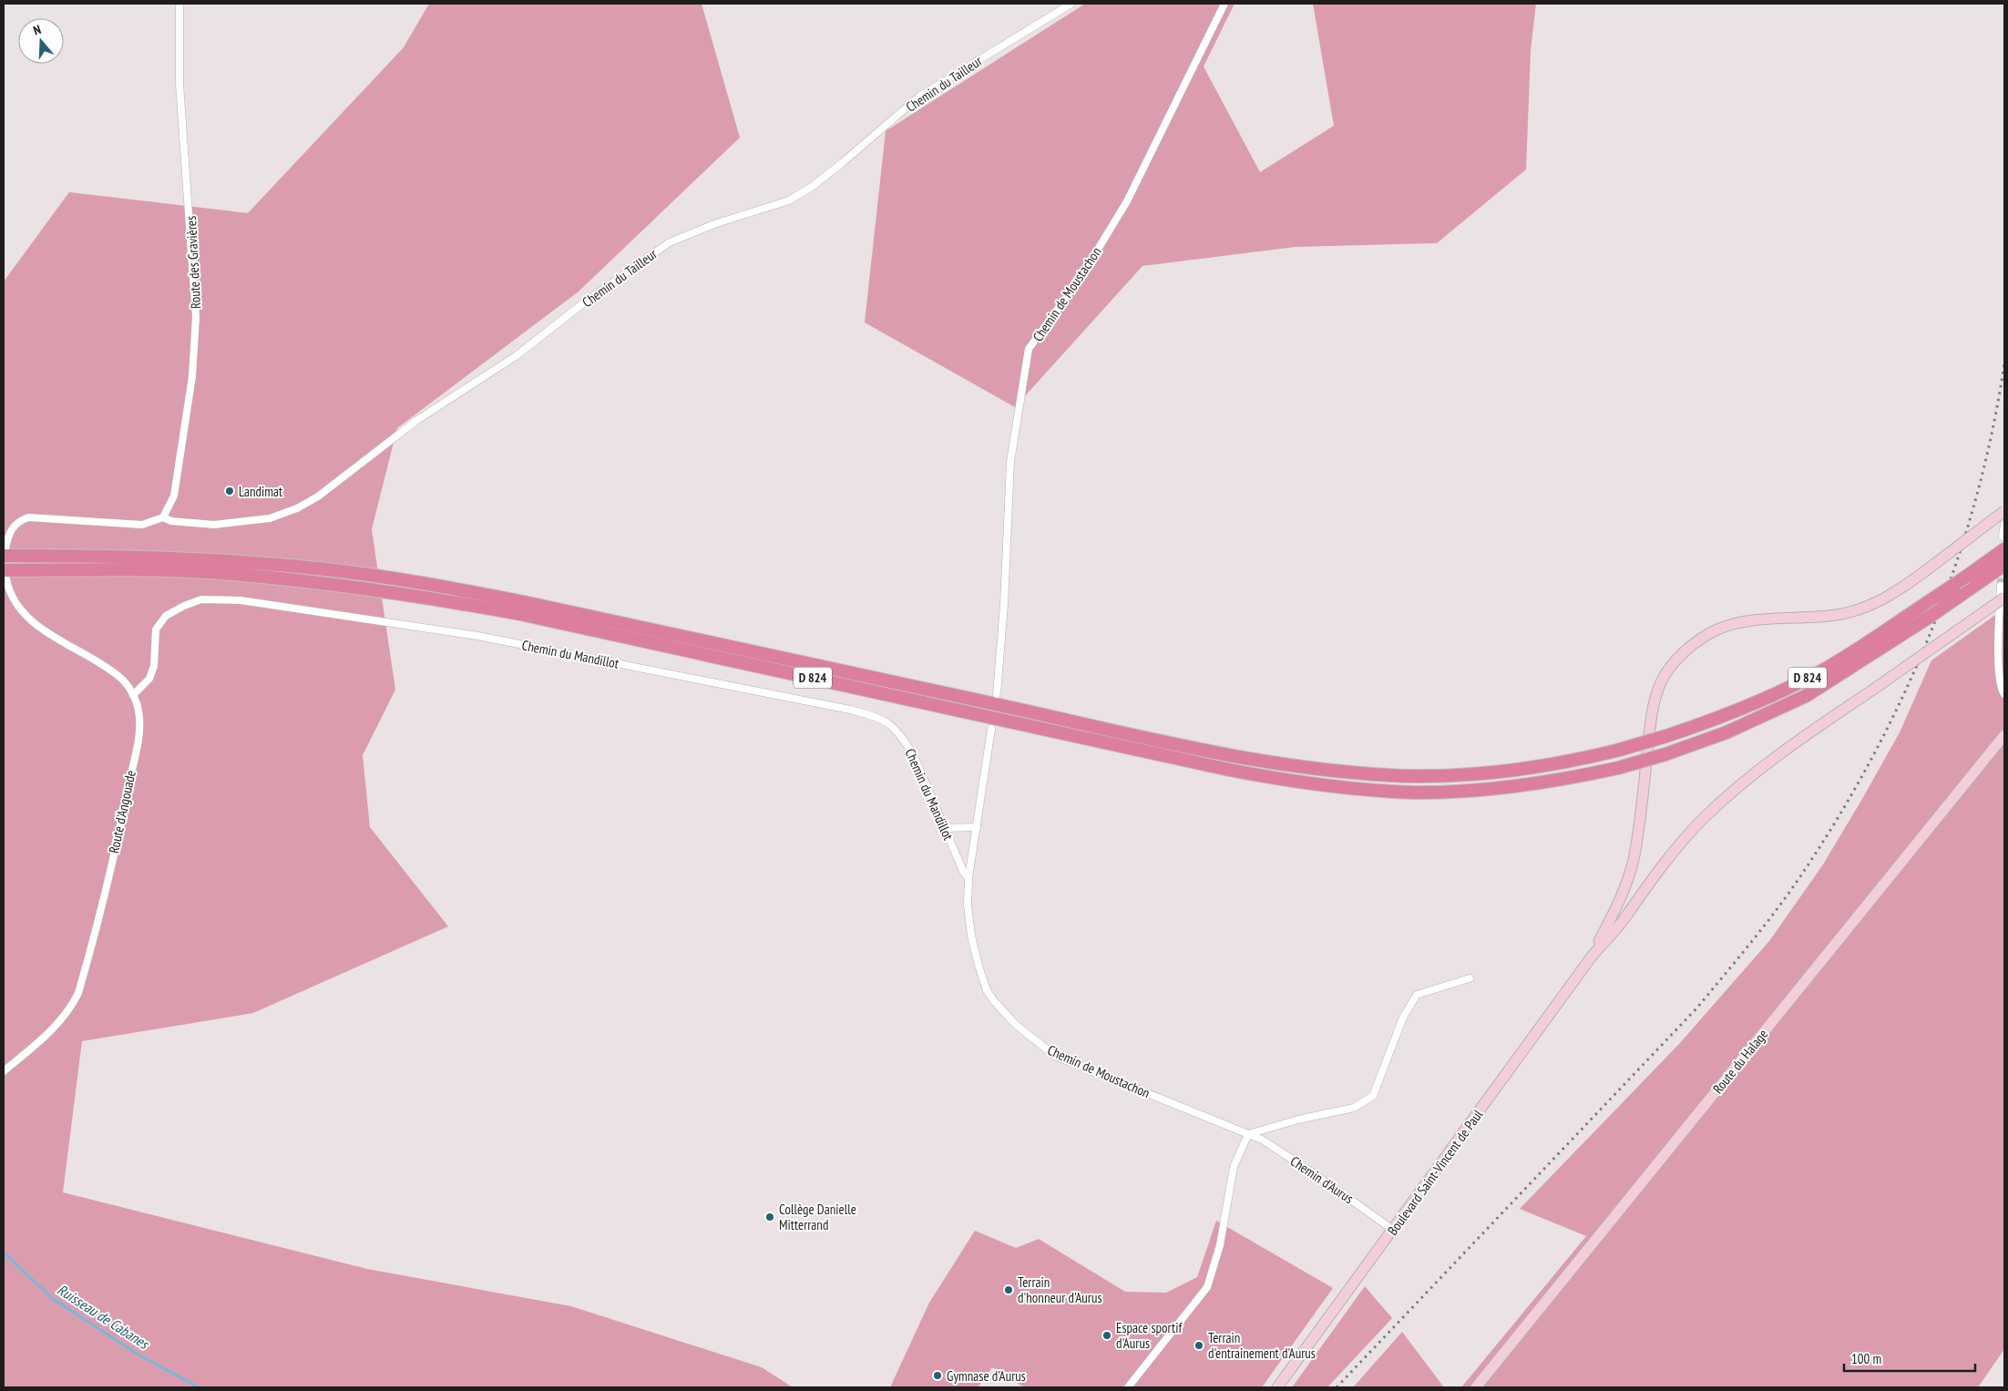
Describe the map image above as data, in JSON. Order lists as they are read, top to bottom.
{
  "streets": {
    "highway": ["D 824"],
    "main road": ["Route du Halage", "Boulevard Saint-Vincent de Paul"],
    "street": [
      "Chemin du Tailleur",
      "Route des Gravières",
      "Chemin de Moustachon",
      "Chemin du Mandillot",
      "Route d'Angouade",
      "Chemin d'Aurus"
    ]
  },
  "crossings": [
    ["Chemin du Tailleur", "Route des Gravières"],
    ["Chemin de Moustachon", "Chemin du Mandillot"],
    ["Chemin de Moustachon", "Chemin d'Aurus"],
    ["Chemin du Mandillot", "Route d'Angouade"],
    ["D 824", "Route d'Angouade"],
    ["Boulevard Saint-Vincent de Paul", "Chemin d'Aurus"]
  ],
  "water": ["Ruisseau de Cabanes"],
  "places": [
    "Landimat",
    "Collège Danielle Mitterrand",
    "Terrain d'honneur d'Aurus",
    "Espace sportif d'Aurus",
    "Terrain d'entrainement d'Aurus",
    "Gymnase d'Aurus"
  ],
  "scale_bar": "100 m",
  "north": "top"
}
